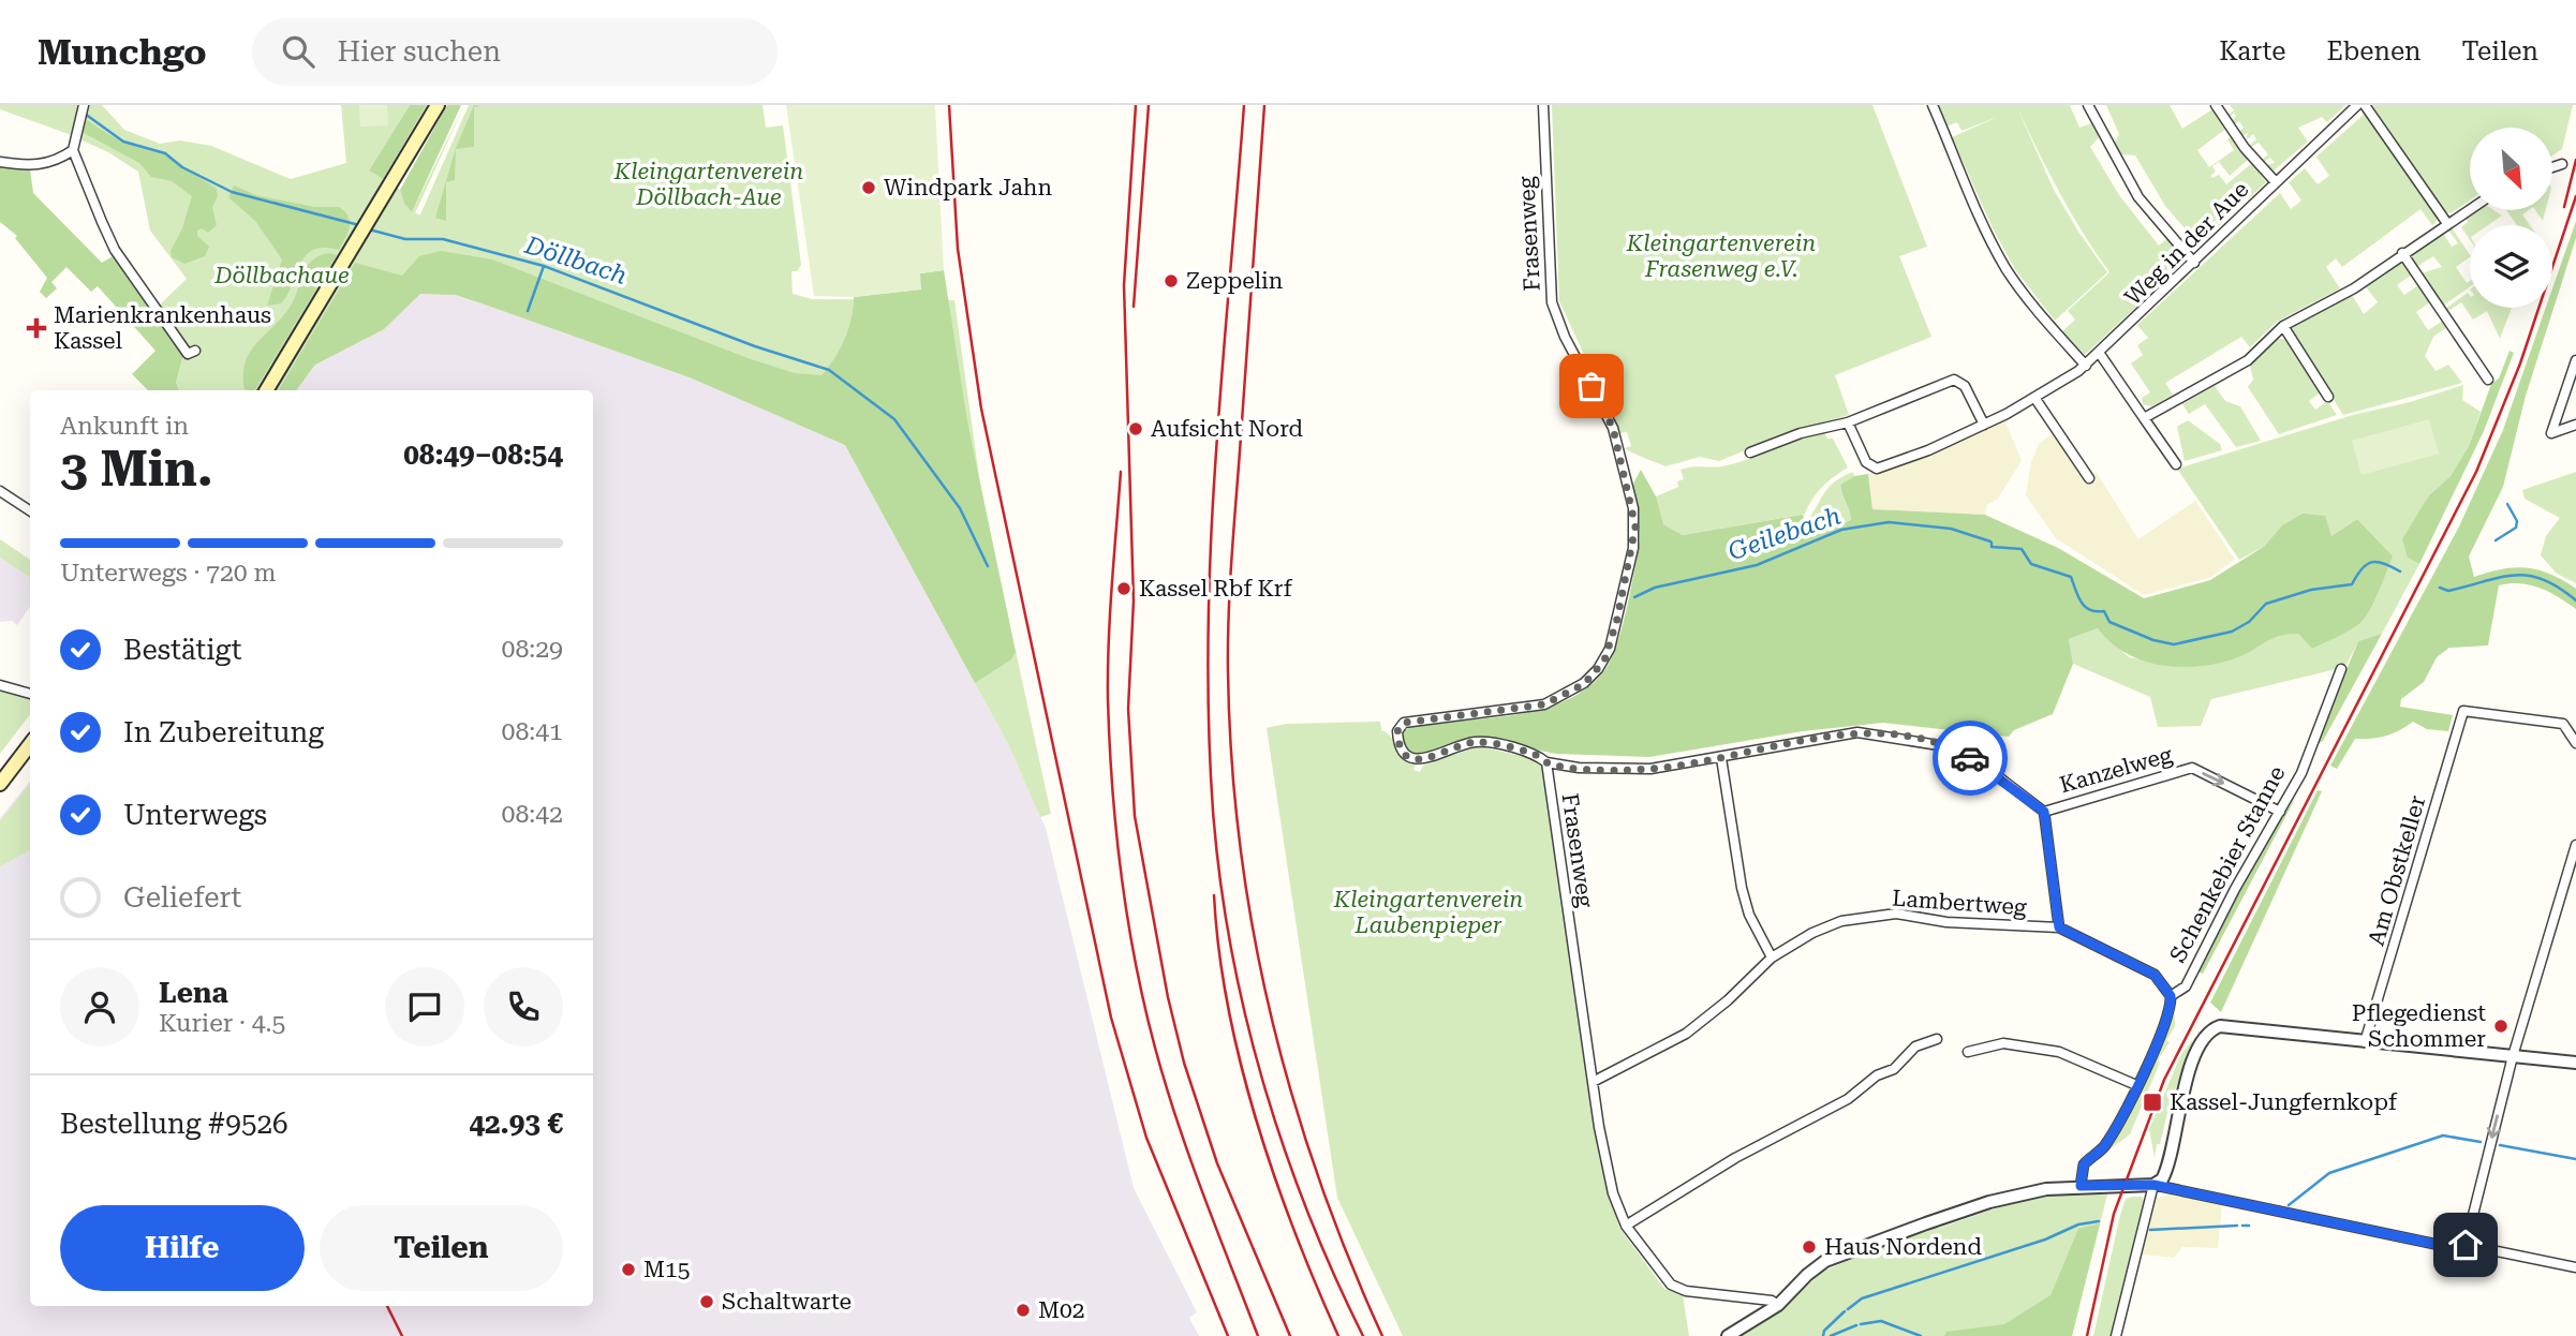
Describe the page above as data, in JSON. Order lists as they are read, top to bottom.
{
  "streets": {
    "street": [
      "Frasenweg",
      "Weg in der Aue",
      "Kanzelweg",
      "Schenkebier Stanne",
      "Am Obstkeller",
      "Lambertweg"
    ]
  },
  "crossings": [
    ["Frasenweg", "Lambertweg"],
    ["Kanzelweg", "Schenkebier Stanne"],
    ["Schenkebier Stanne", "Lambertweg"]
  ],
  "one_way": ["Kanzelweg"],
  "water": ["Döllbach", "Geilebach"],
  "parks": [
    "Kleingartenverein Döllbach-Aue",
    "Kleingartenverein Frasenweg e.V.",
    "Döllbachaue",
    "Kleingartenverein Laubenpieper"
  ],
  "places": {
    "other": [
      "Windpark Jahn",
      "Zeppelin",
      "Aufsicht Nord",
      "Kassel Rbf Krf",
      "Pflegedienst Schommer",
      "Haus Nordend",
      "M15",
      "Schaltwarte",
      "M02"
    ],
    "health": ["Marienkrankenhaus Kassel"],
    "transit": ["Kassel-Jungfernkopf"]
  },
  "north": "bottom right",
  "page": {
    "header": "Munchgo",
    "search": "Hier suchen",
    "nav": ["Karte", "Ebenen", "Teilen"],
    "heading": ["3 Min.", "Ankunft in", "08:49–08:54"],
    "panel": [
      "Lena",
      "Kurier · 4.5",
      "Bestellung #9526",
      "42.93 €"
    ],
    "bar": "Unterwegs · 720 m",
    "list": [
      ["Bestätigt", "08:29"],
      ["In Zubereitung", "08:41"],
      ["Unterwegs", "08:42"],
      "Geliefert"
    ],
    "buttons": ["Hilfe", "Teilen"]
  }
}
